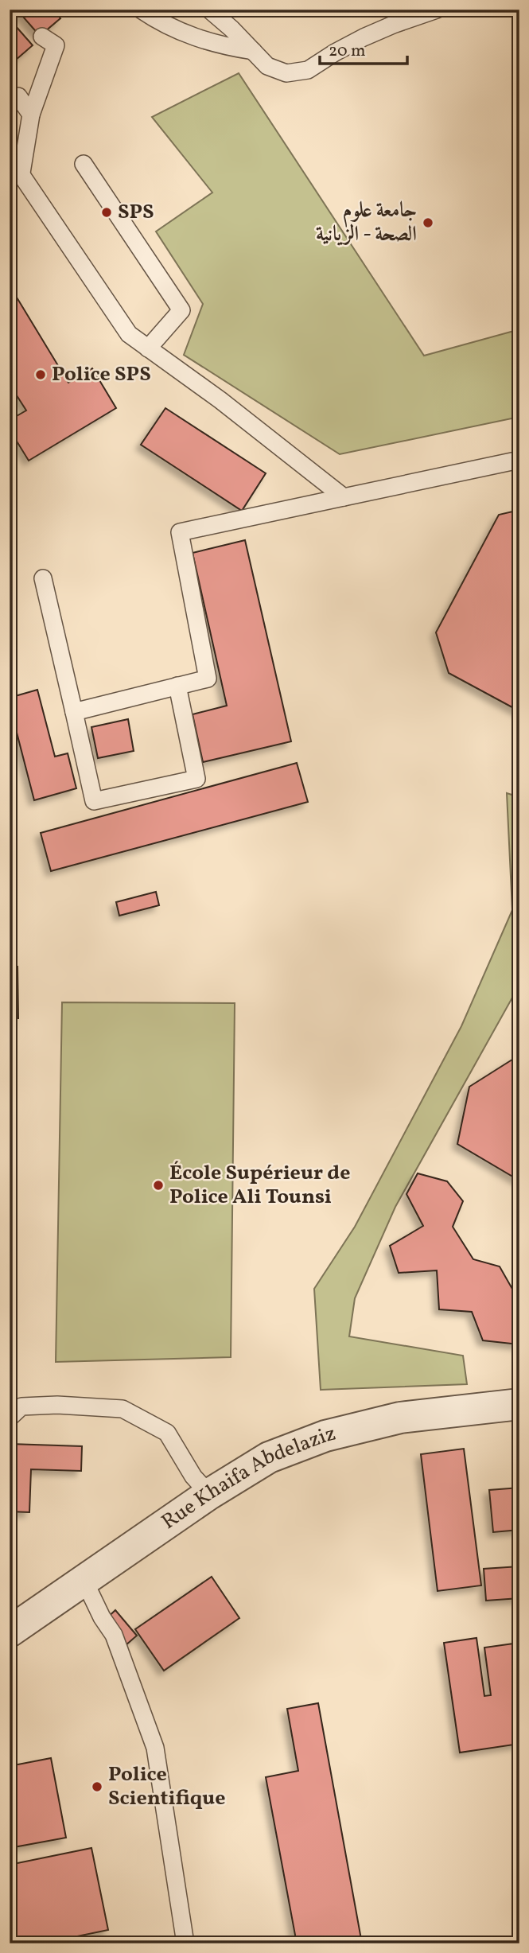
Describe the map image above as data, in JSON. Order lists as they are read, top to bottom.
{
  "streets": {
    "street": ["Rue Khaifa Abdelaziz"]
  },
  "places": [
    "SPS",
    "جامعة علوم الصحة - الزيانية",
    "Police SPS",
    "École Supérieur de Police Ali Tounsi",
    "Police Scientifique"
  ],
  "scale_bar": "20 m"
}
